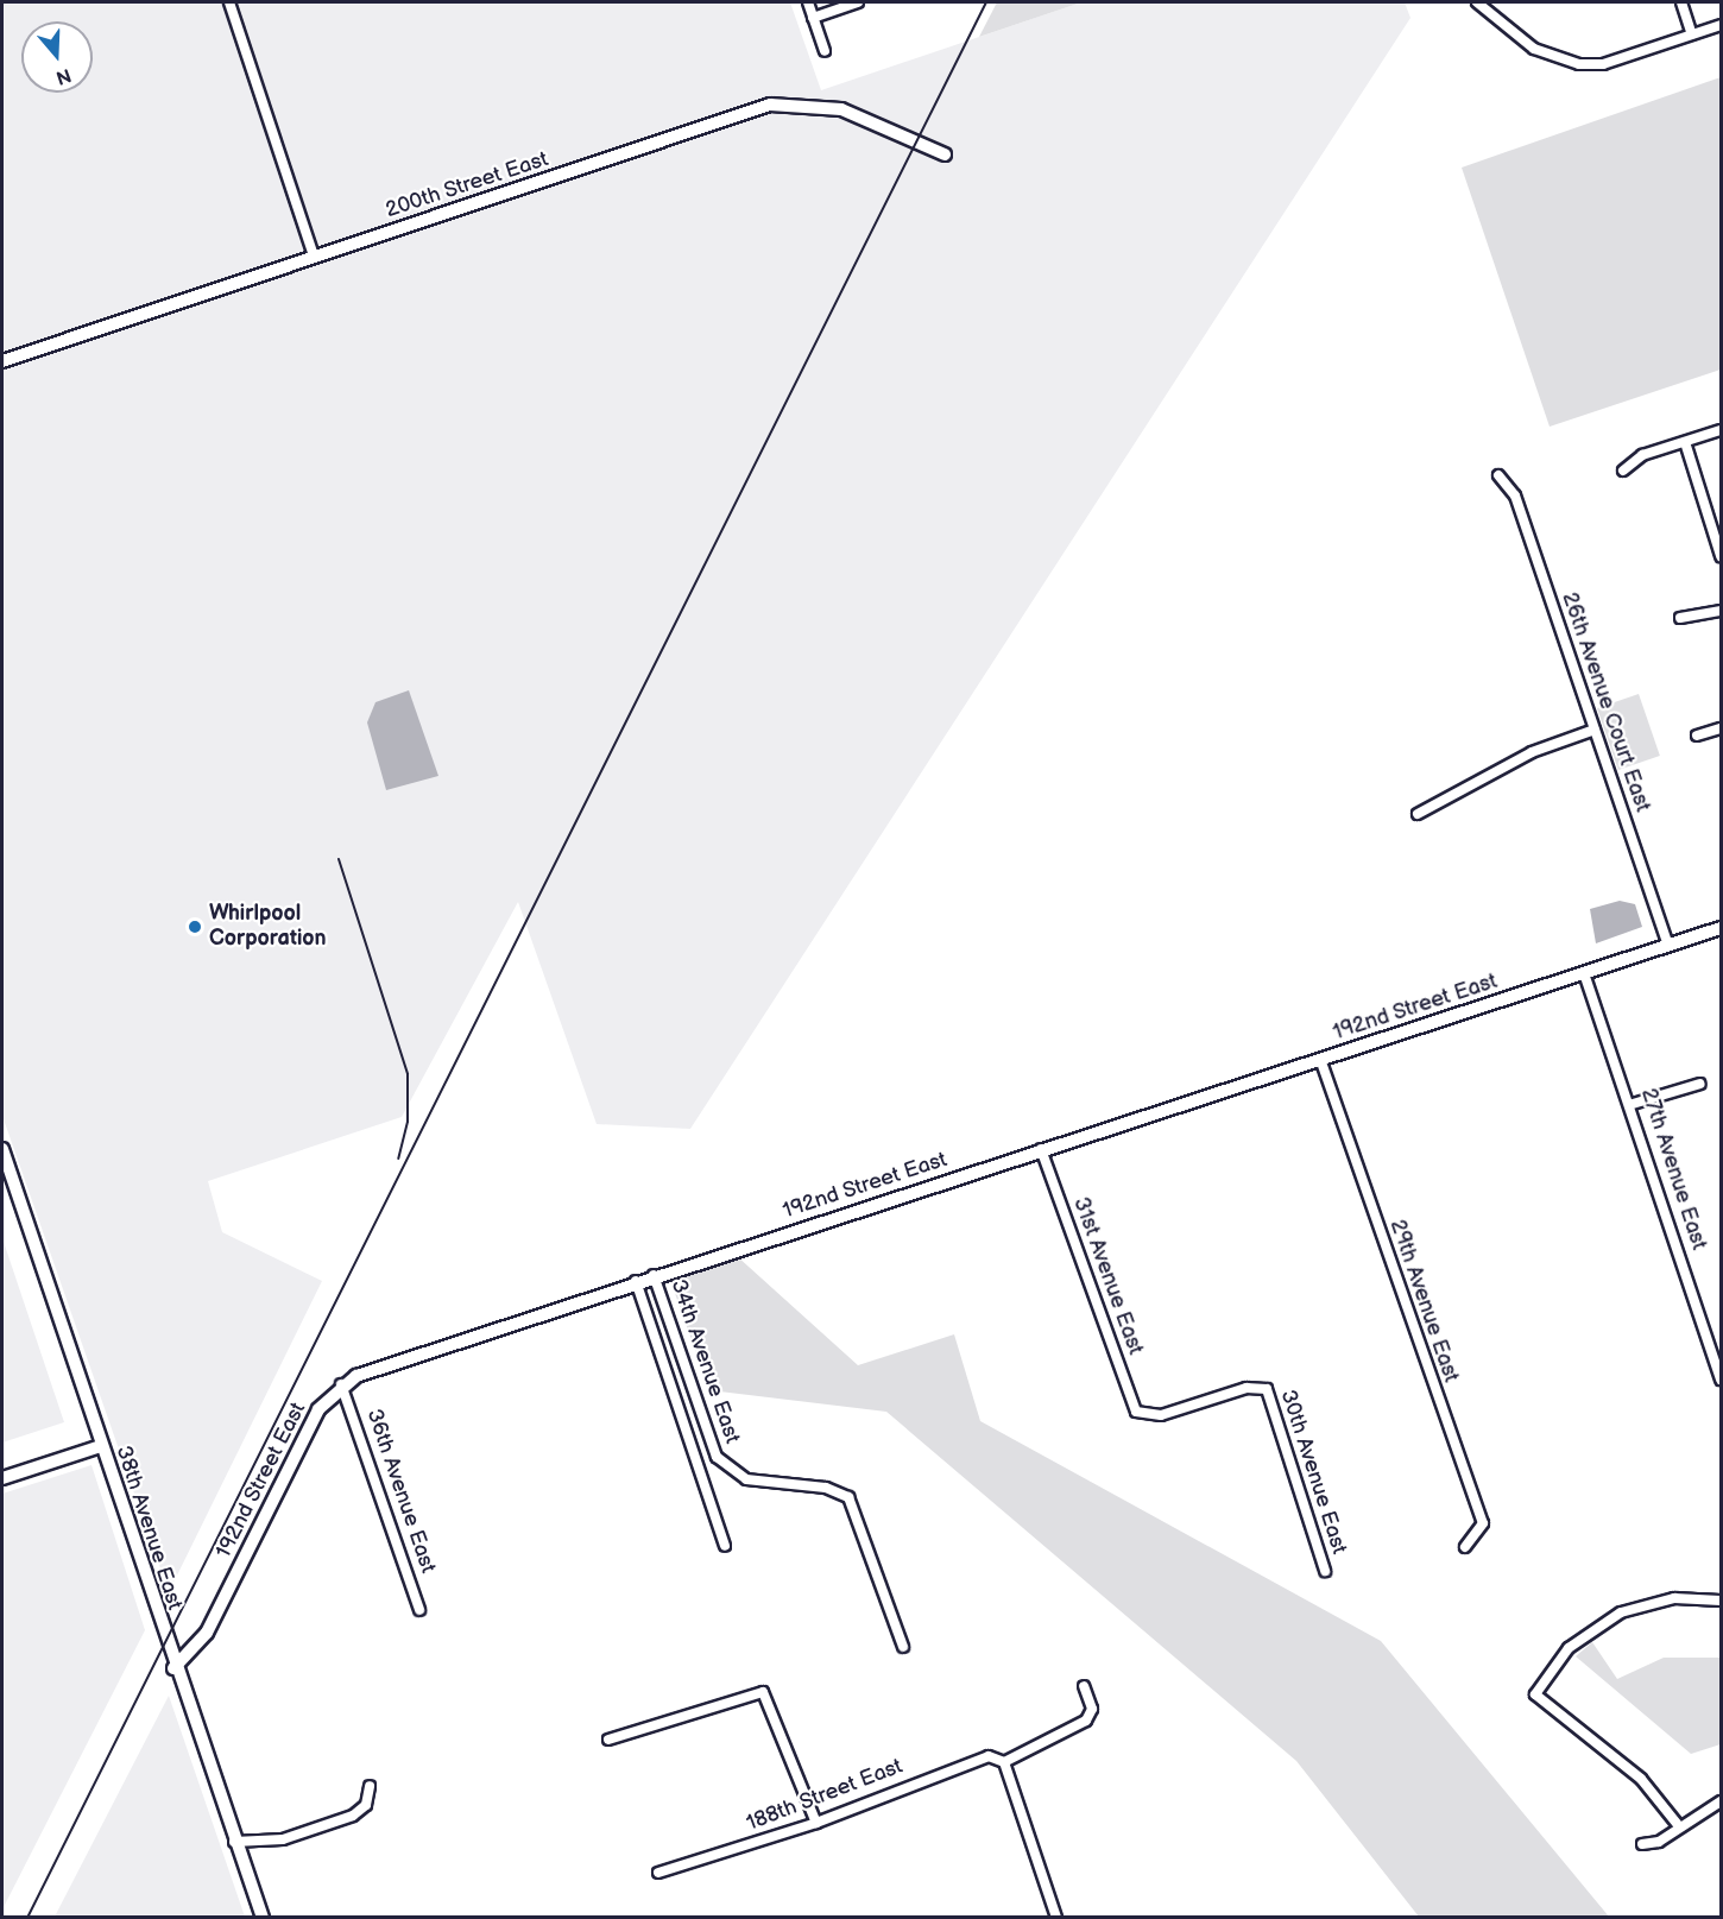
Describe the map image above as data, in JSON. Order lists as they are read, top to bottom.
{
  "streets": {
    "street": [
      "200th Street East",
      "26th Avenue Court East",
      "192nd Street East",
      "27th Avenue East",
      "31st Avenue East",
      "29th Avenue East",
      "34th Avenue East",
      "30th Avenue East",
      "36th Avenue East",
      "38th Avenue East",
      "188th Street East"
    ]
  },
  "crossings": [
    ["26th Avenue Court East", "192nd Street East"],
    ["192nd Street East", "27th Avenue East"],
    ["192nd Street East", "31st Avenue East"],
    ["192nd Street East", "29th Avenue East"],
    ["192nd Street East", "34th Avenue East"],
    ["192nd Street East", "36th Avenue East"],
    ["192nd Street East", "38th Avenue East"],
    ["31st Avenue East", "30th Avenue East"]
  ],
  "places": ["Whirlpool Corporation"],
  "north": "bottom"
}
